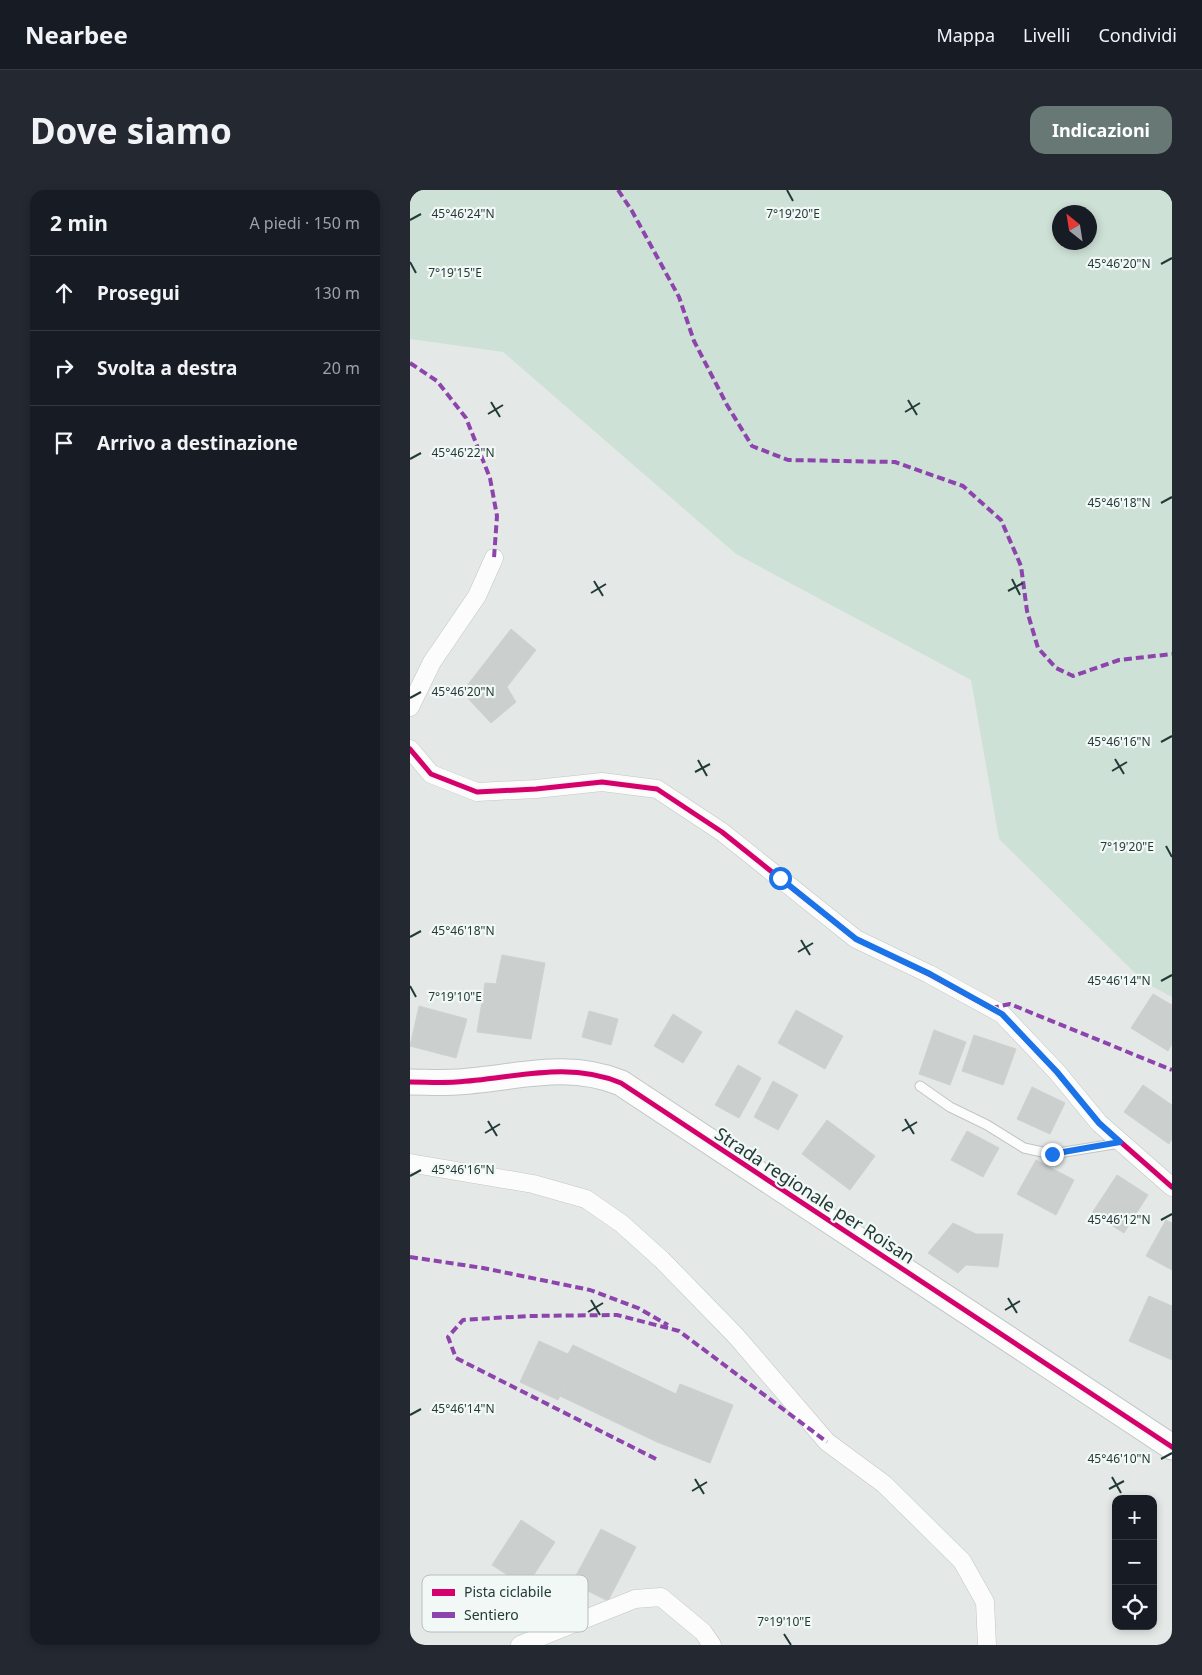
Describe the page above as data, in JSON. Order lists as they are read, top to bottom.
{
  "streets": {
    "main road": ["Strada regionale per Roisan"]
  },
  "legend": ["Pista ciclabile", "Sentiero"],
  "north": "top left",
  "page": {
    "header": "Nearbee",
    "nav": ["Mappa", "Livelli", "Condividi"],
    "buttons": "Indicazioni",
    "title": "Dove siamo",
    "heading": ["2 min", "A piedi · 150 m"],
    "list": [
      ["Prosegui", "130 m"],
      ["Svolta a destra", "20 m"],
      "Arrivo a destinazione"
    ],
    "map_buttons": ["+", "−"]
  },
  "coordinates": [
    "7°19'20\"E",
    "45°46'24\"N",
    "45°46'20\"N",
    "7°19'15\"E",
    "45°46'22\"N",
    "45°46'18\"N",
    "45°46'16\"N",
    "45°46'14\"N",
    "7°19'10\"E",
    "45°46'12\"N",
    "45°46'10\"N"
  ]
}
